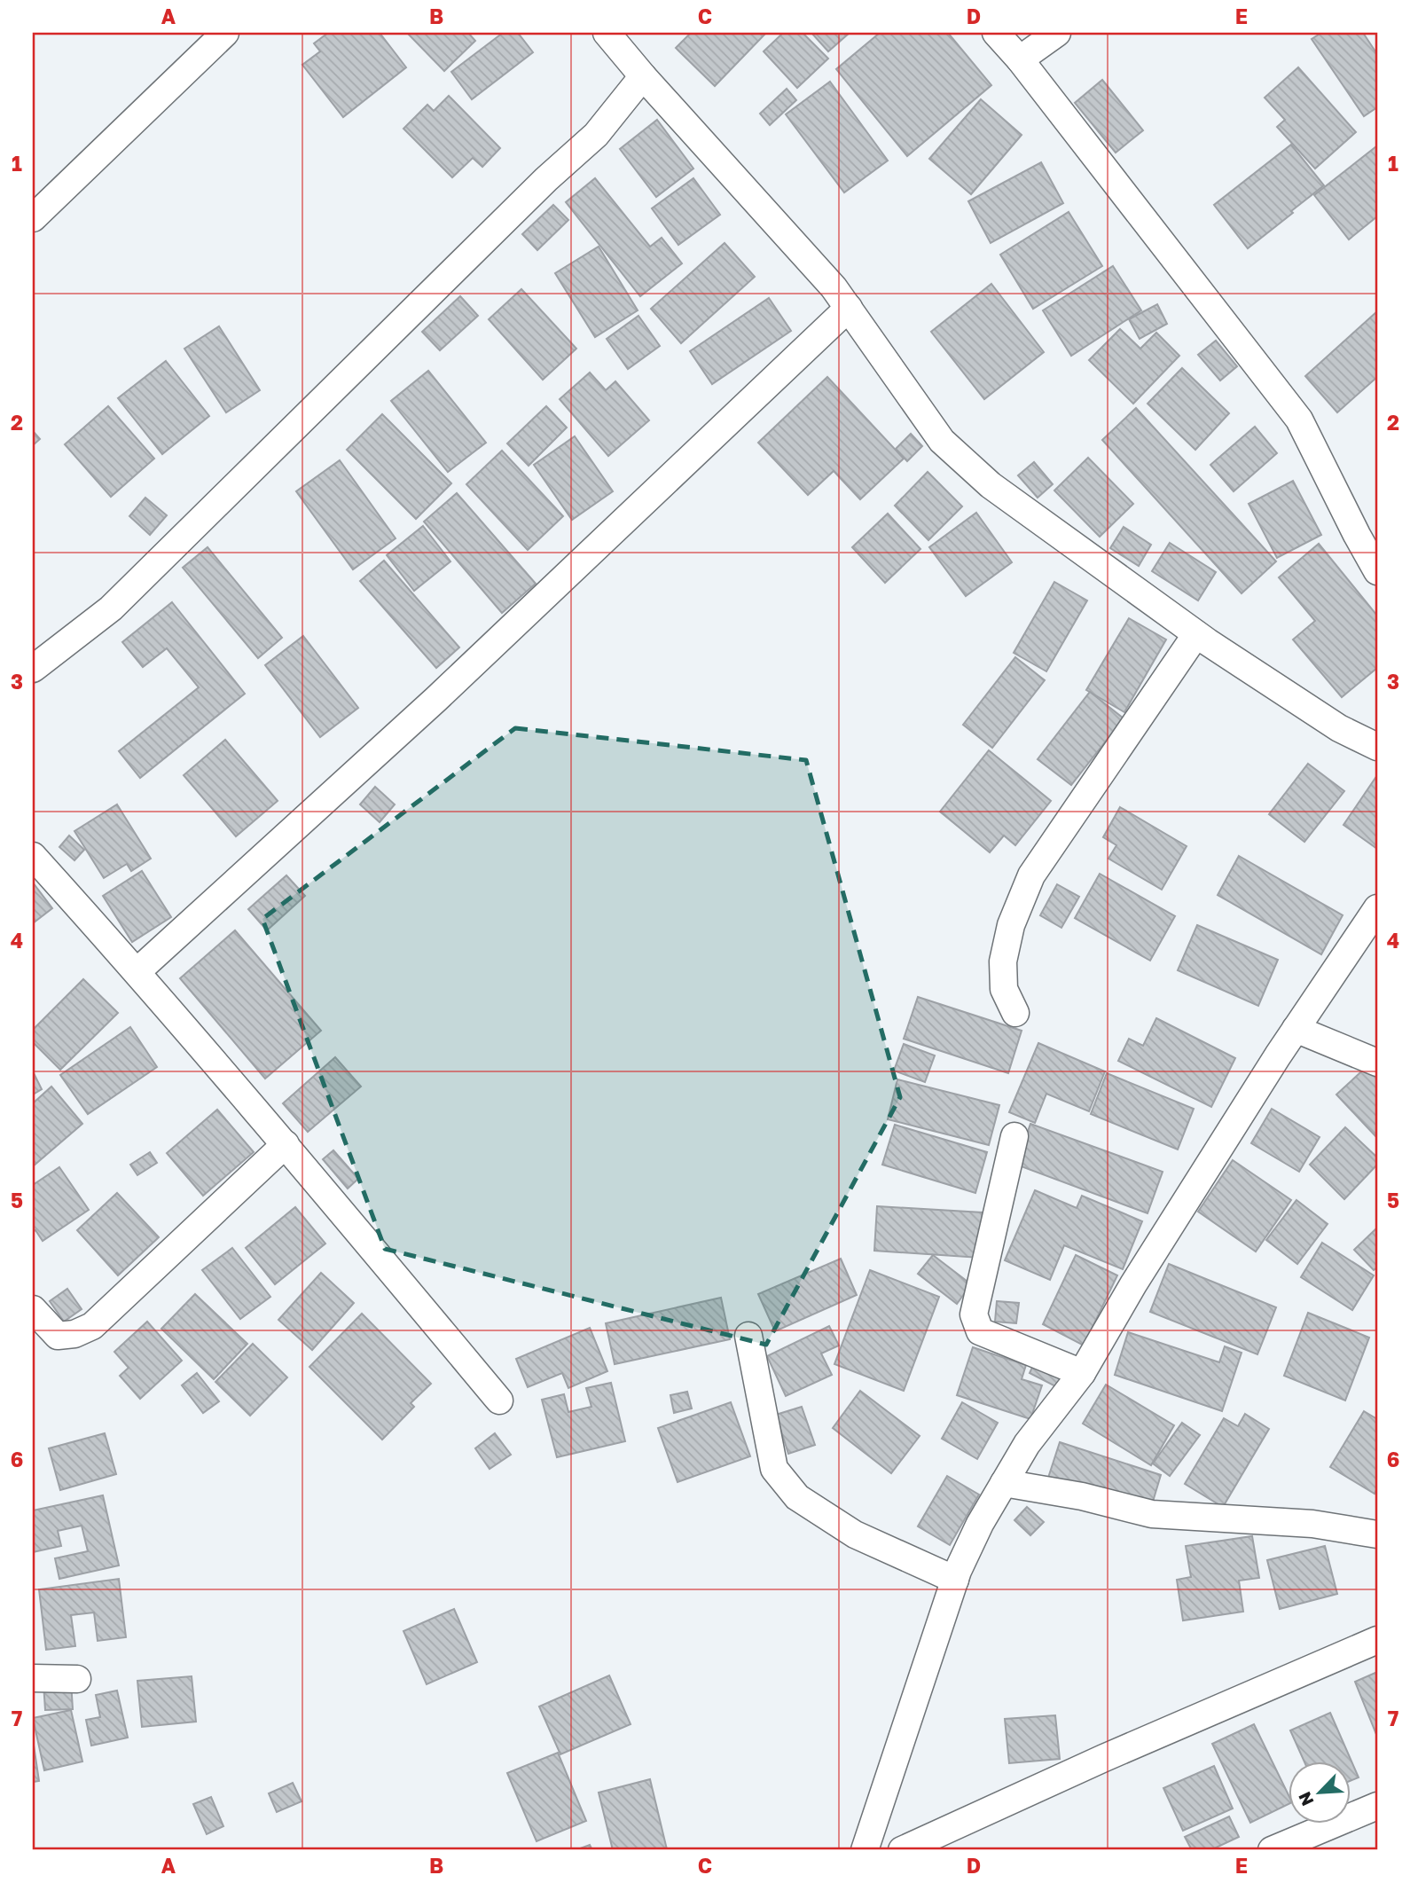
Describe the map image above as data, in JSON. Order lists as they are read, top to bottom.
{
  "north": "bottom left",
  "grid": {
    "columns": [
      "A",
      "B",
      "C",
      "D",
      "E"
    ],
    "rows": [
      "1",
      "2",
      "3",
      "4",
      "5",
      "6",
      "7"
    ]
  }
}
